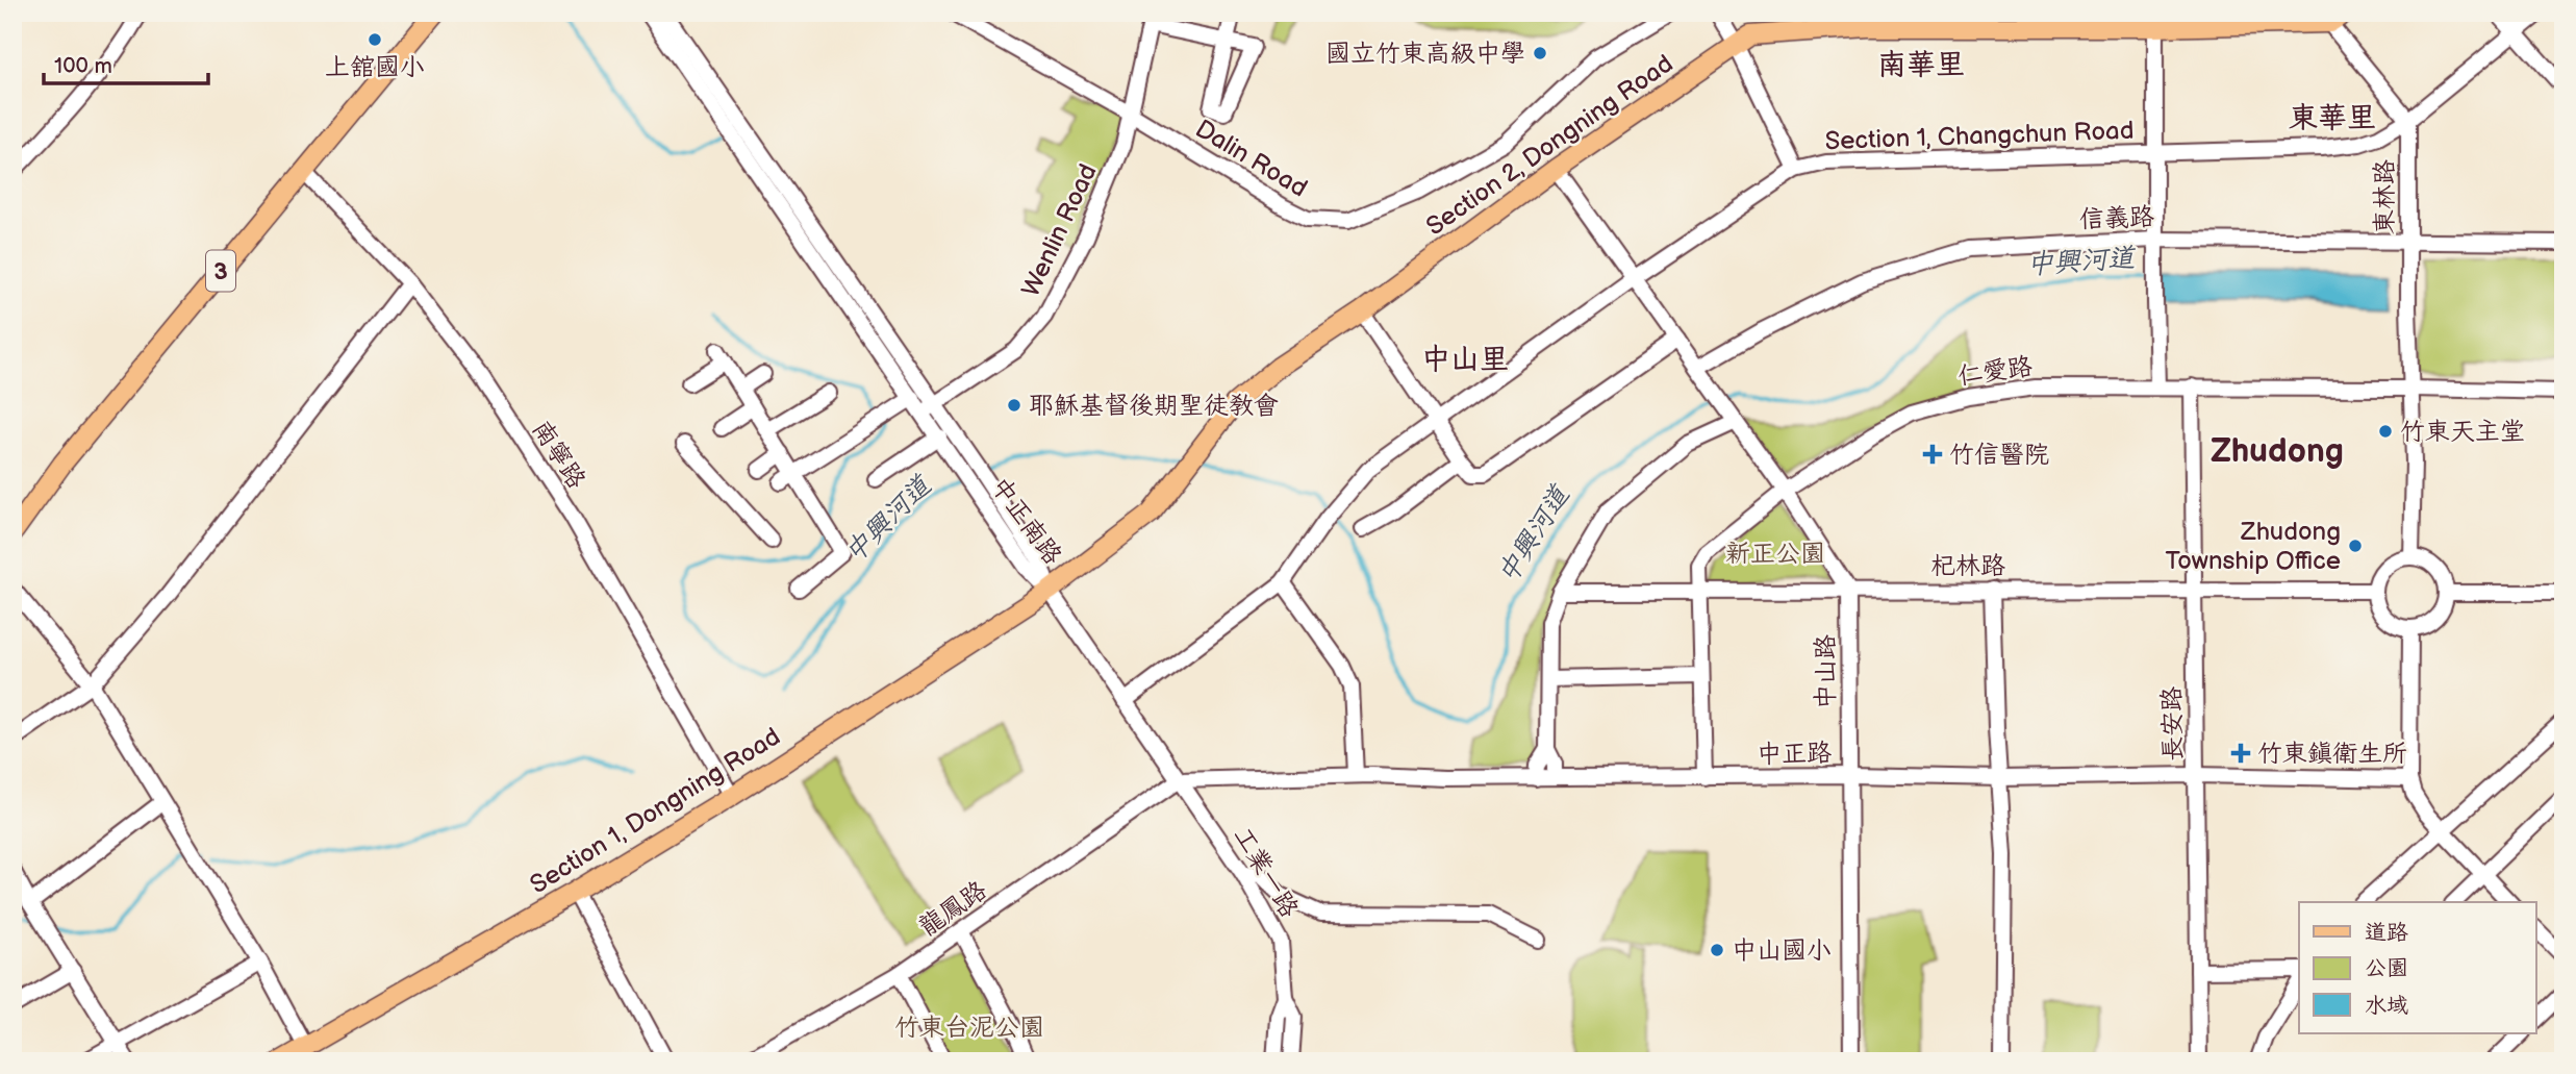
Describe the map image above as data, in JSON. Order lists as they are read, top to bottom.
{
  "streets": {
    "main road": ["Section 2, Dongning Road", "3", "Section 1, Dongning Road"],
    "street": [
      "Section 1, Changchun Road",
      "Dalin Road",
      "東林路",
      "信義路",
      "Wenlin Road",
      "仁愛路",
      "南寧路",
      "中正南路",
      "杞林路",
      "中山路",
      "長安路",
      "中正路",
      "工業一路",
      "龍鳳路"
    ]
  },
  "crossings": [
    ["Section 1, Changchun Road", "東林路"],
    ["Section 1, Changchun Road", "中正南路"],
    ["Section 1, Changchun Road", "工業一路"],
    ["Section 2, Dongning Road", "中正南路"],
    ["Section 2, Dongning Road", "Section 1, Dongning Road"],
    ["Dalin Road", "Wenlin Road"],
    ["東林路", "信義路"],
    ["東林路", "仁愛路"],
    ["Wenlin Road", "中正南路"],
    ["3", "南寧路"],
    ["仁愛路", "杞林路"],
    ["仁愛路", "長安路"],
    ["仁愛路", "中正路"],
    ["南寧路", "Section 1, Dongning Road"],
    ["中正南路", "Section 1, Dongning Road"],
    ["中正南路", "工業一路"],
    ["杞林路", "中山路"],
    ["杞林路", "長安路"],
    ["中山路", "中正路"],
    ["長安路", "中正路"],
    ["中正路", "工業一路"],
    ["中正路", "龍鳳路"],
    ["工業一路", "龍鳳路"]
  ],
  "districts": [
    "南華里",
    "東華里",
    "中山里",
    "Zhudong"
  ],
  "water": ["中興河道"],
  "parks": ["新正公園", "竹東台泥公園"],
  "places": {
    "other": [
      "上舘國小",
      "國立竹東高級中學",
      "耶穌基督後期聖徒教會",
      "竹東天主堂",
      "Zhudong Township Office",
      "中山國小"
    ],
    "health": ["竹信醫院", "竹東鎮衛生所"]
  },
  "legend": ["道路", "公園", "水域"],
  "scale_bar": "100 m"
}
